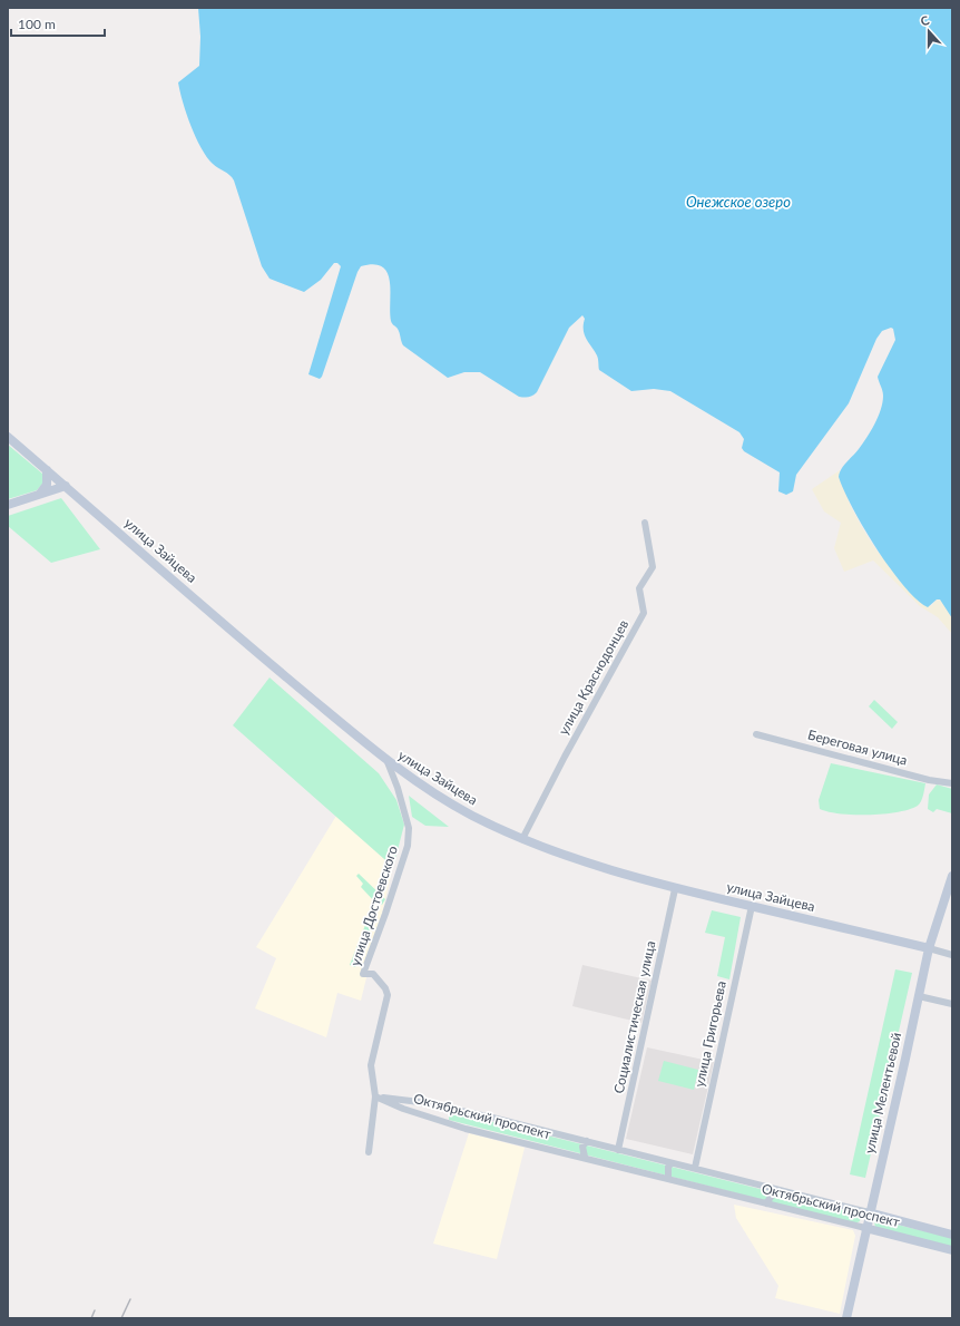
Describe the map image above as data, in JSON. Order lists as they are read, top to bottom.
{
  "streets": {
    "main road": ["улица Зайцева", "улица Мелентьевой", "Октябрьский проспект"],
    "street": [
      "улица Краснодонцев",
      "Береговая улица",
      "улица Достоевского",
      "Социалистическая улица",
      "улица Григорьева"
    ]
  },
  "crossings": [
    ["улица Зайцева", "улица Краснодонцев"],
    ["улица Зайцева", "улица Достоевского"],
    ["улица Зайцева", "Социалистическая улица"],
    ["улица Зайцева", "улица Григорьева"],
    ["улица Зайцева", "улица Мелентьевой"],
    ["улица Достоевского", "Октябрьский проспект"],
    ["Социалистическая улица", "Октябрьский проспект"],
    ["улица Григорьева", "Октябрьский проспект"],
    ["улица Мелентьевой", "Октябрьский проспект"]
  ],
  "water": ["Онежское озеро"],
  "scale_bar": "100 m",
  "north": "top"
}
